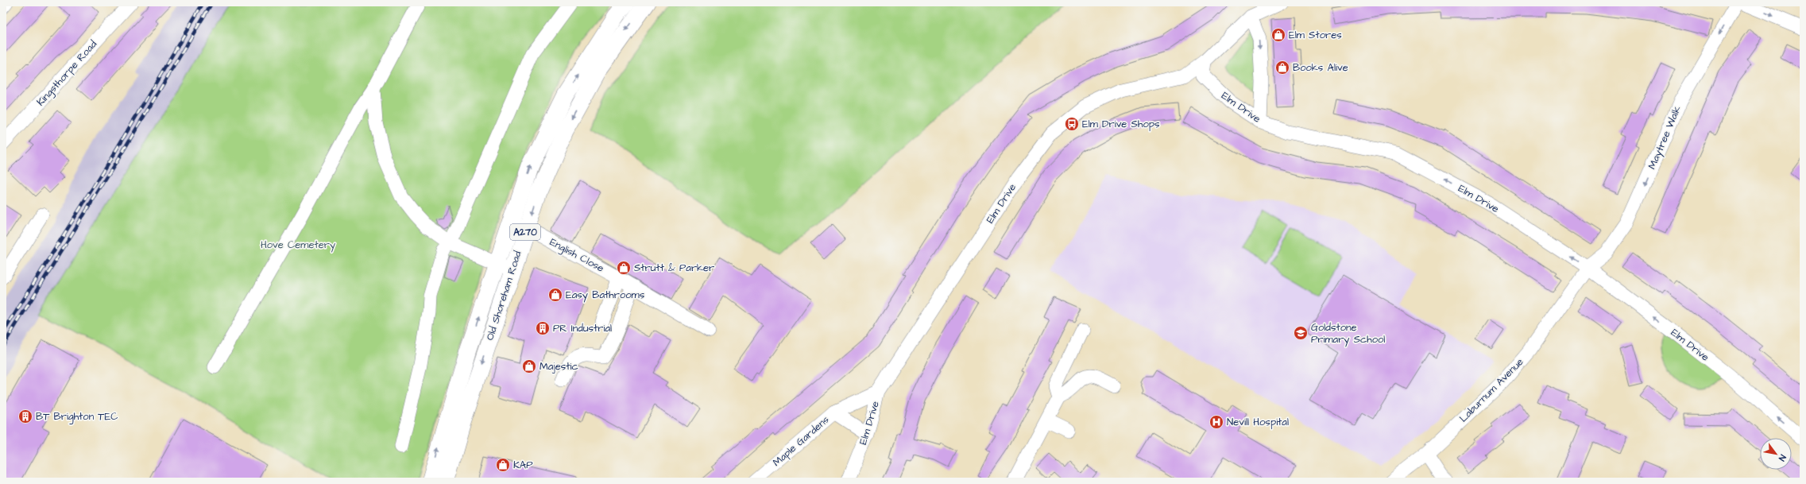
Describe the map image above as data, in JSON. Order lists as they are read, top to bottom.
{
  "streets": {
    "main road": ["A270", "Old Shoreham Road"],
    "street": [
      "Kingsthorpe Road",
      "Elm Drive",
      "Maytree Walk",
      "English Close",
      "Laburnum Avenue",
      "Maple Gardens"
    ]
  },
  "crossings": [
    ["Elm Drive", "Maytree Walk"],
    ["Elm Drive", "Laburnum Avenue"],
    ["Elm Drive", "Maple Gardens"],
    ["Maytree Walk", "Laburnum Avenue"],
    ["English Close", "Old Shoreham Road"]
  ],
  "one_way": ["Elm Drive", "Maytree Walk"],
  "parks": ["Hove Cemetery"],
  "places": {
    "shop": [
      "Elm Stores",
      "Books Alive",
      "Strutt & Parker",
      "Easy Bathrooms",
      "Majestic",
      "KAP"
    ],
    "bus stop": ["Elm Drive Shops"],
    "building": ["PR Industrial", "BT Brighton TEC"],
    "school or university": ["Goldstone Primary School"],
    "hospital": ["Nevill Hospital"]
  },
  "north": "bottom right"
}
